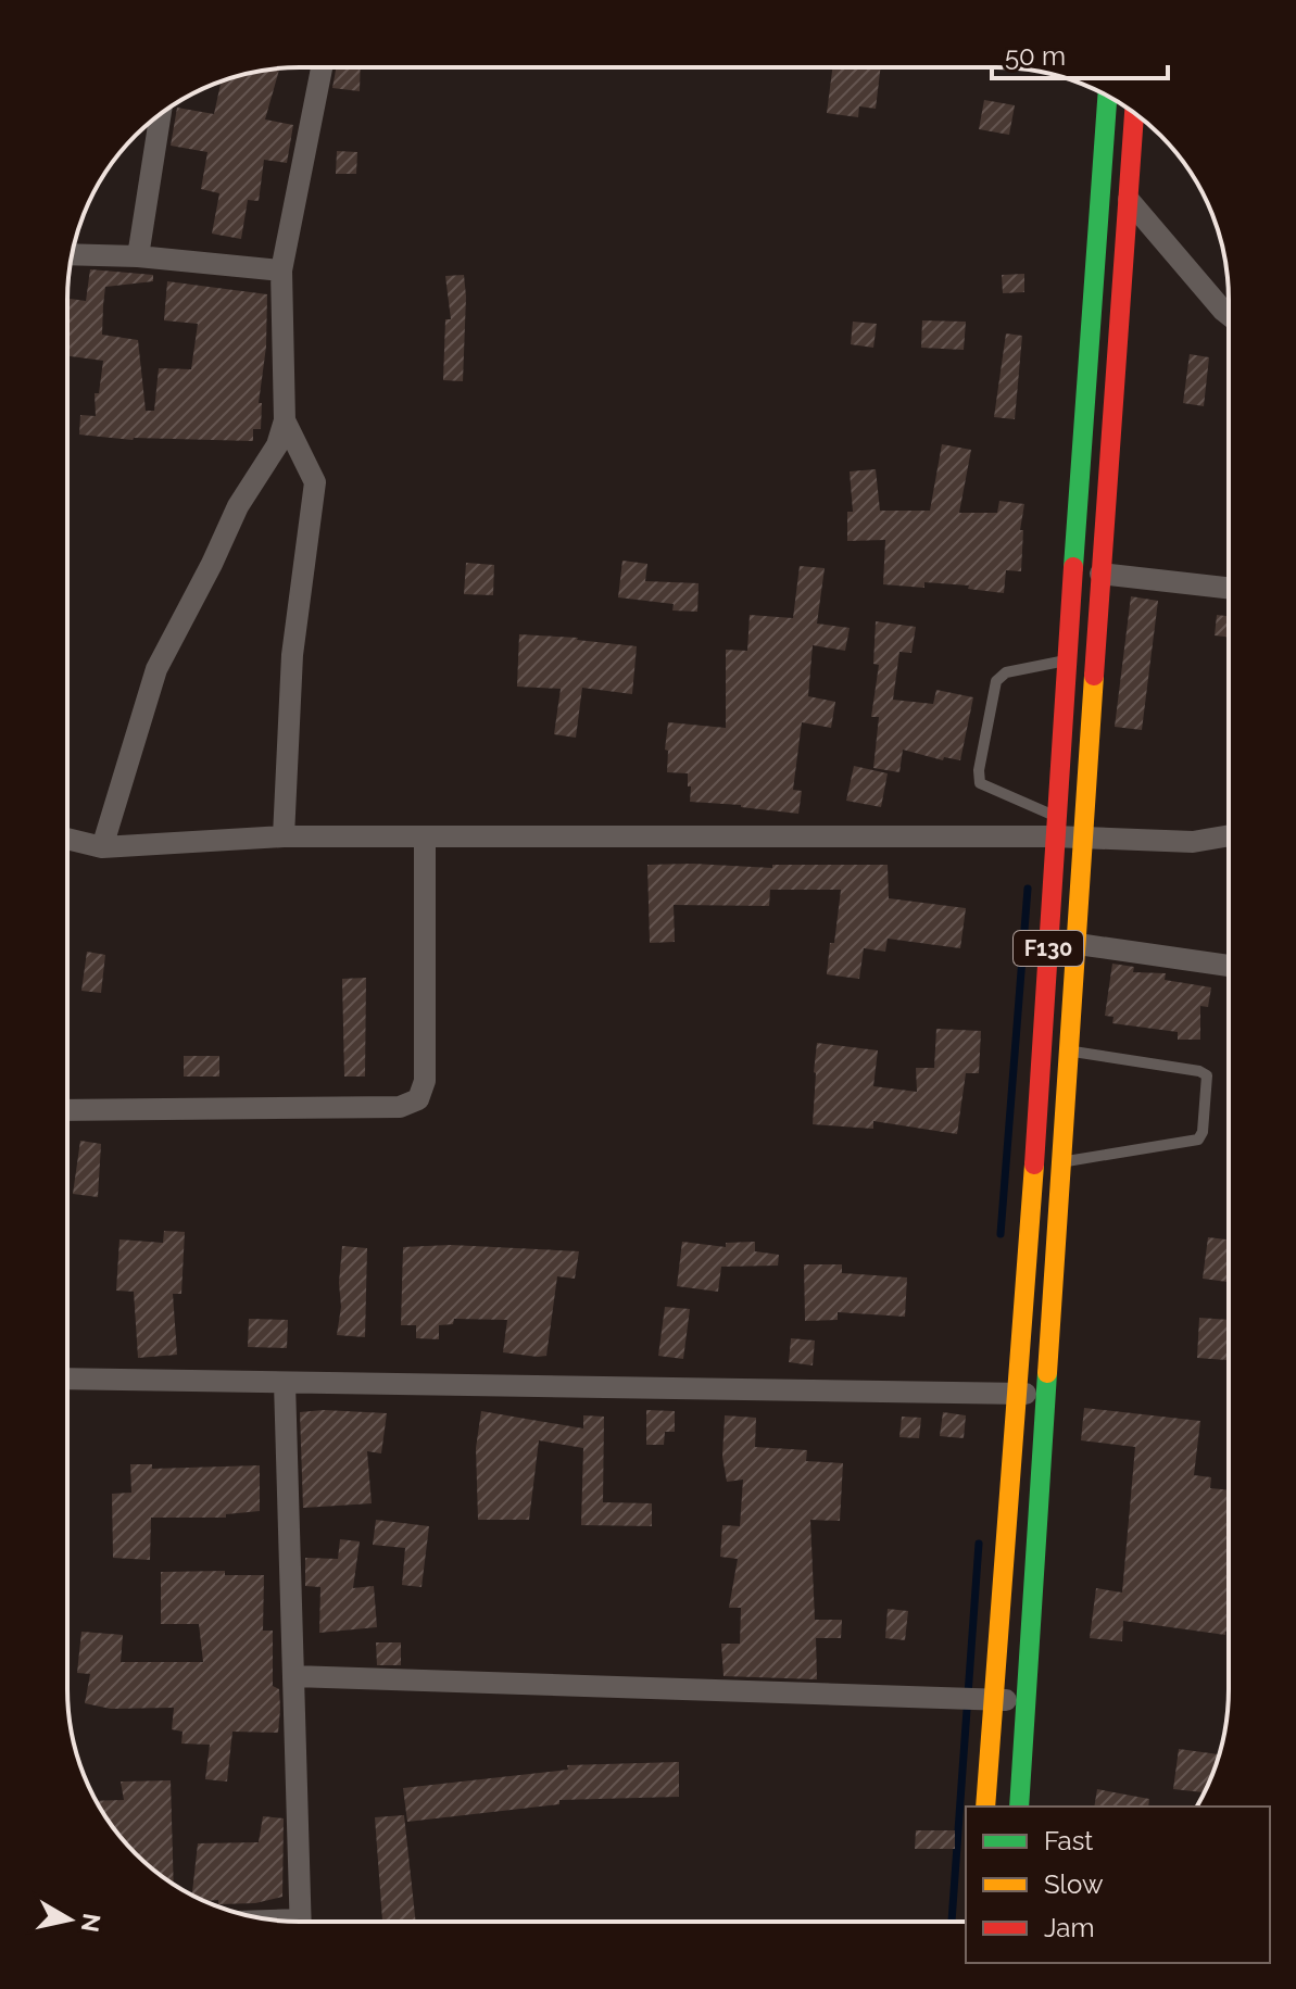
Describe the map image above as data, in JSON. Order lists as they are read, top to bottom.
{
  "streets": {
    "main road": ["F130"]
  },
  "legend": ["Fast", "Slow", "Jam"],
  "scale_bar": "50 m",
  "north": "right"
}
